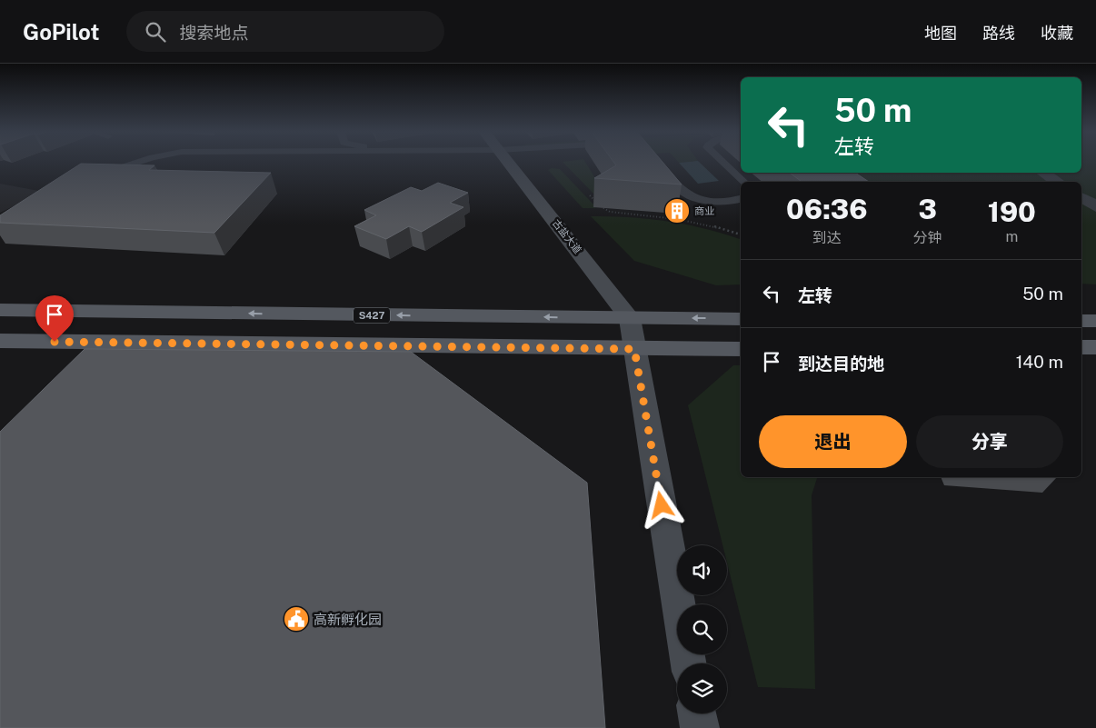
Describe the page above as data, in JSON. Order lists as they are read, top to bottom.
{
  "streets": {
    "main road": ["S427"],
    "street": ["古盐大道"]
  },
  "crossings": [
    ["古盐大道", "S427"]
  ],
  "places": {
    "building": ["商业"],
    "public building": ["高新孵化园"]
  },
  "page": {
    "header": "GoPilot",
    "search": "搜索地点",
    "nav": ["地图", "路线", "收藏"],
    "turn": ["50 m", "左转"],
    "eta": [
      "06:36",
      "到达",
      "3",
      "分钟",
      "190",
      "m"
    ],
    "list": [
      {
        "name": "左转",
        "value": "50 m"
      },
      {
        "name": "到达目的地",
        "value": "140 m"
      }
    ],
    "buttons": ["退出", "分享"]
  }
}
